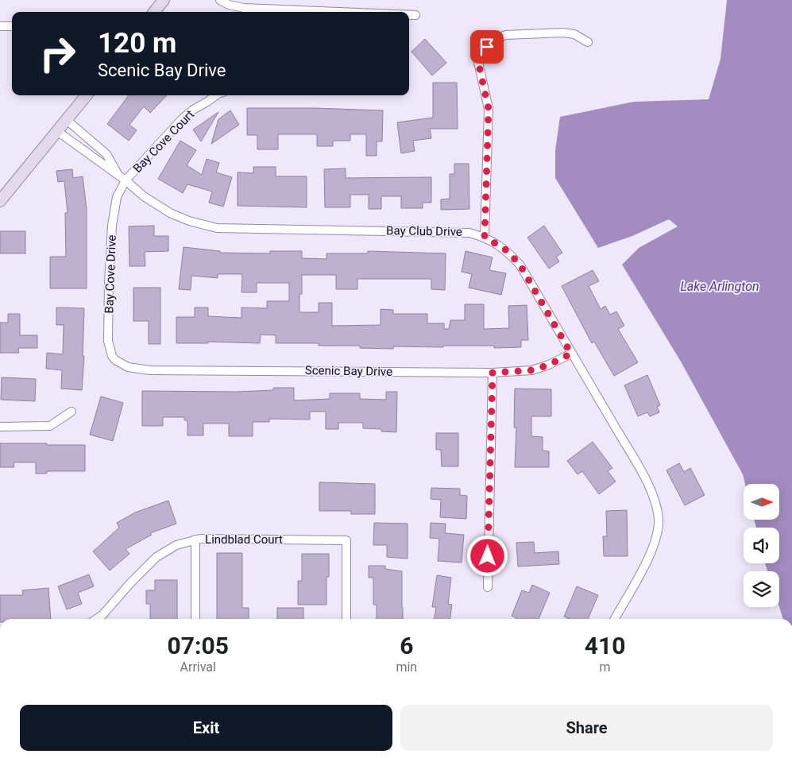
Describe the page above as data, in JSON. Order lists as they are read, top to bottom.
{
  "streets": {
    "street": [
      "Bay Cove Court",
      "Bay Club Drive",
      "Bay Cove Drive",
      "Scenic Bay Drive",
      "Lindblad Court"
    ]
  },
  "crossings": [
    ["Bay Cove Court", "Bay Club Drive"],
    ["Bay Cove Court", "Bay Cove Drive"],
    ["Bay Club Drive", "Bay Cove Drive"],
    ["Bay Club Drive", "Scenic Bay Drive"],
    ["Bay Cove Drive", "Scenic Bay Drive"]
  ],
  "water": ["Lake Arlington"],
  "north": "right",
  "page": {
    "turn": ["120 m", "Scenic Bay Drive"],
    "eta": [
      "07:05",
      "Arrival",
      "6",
      "min",
      "410",
      "m"
    ],
    "buttons": ["Exit", "Share"]
  }
}
